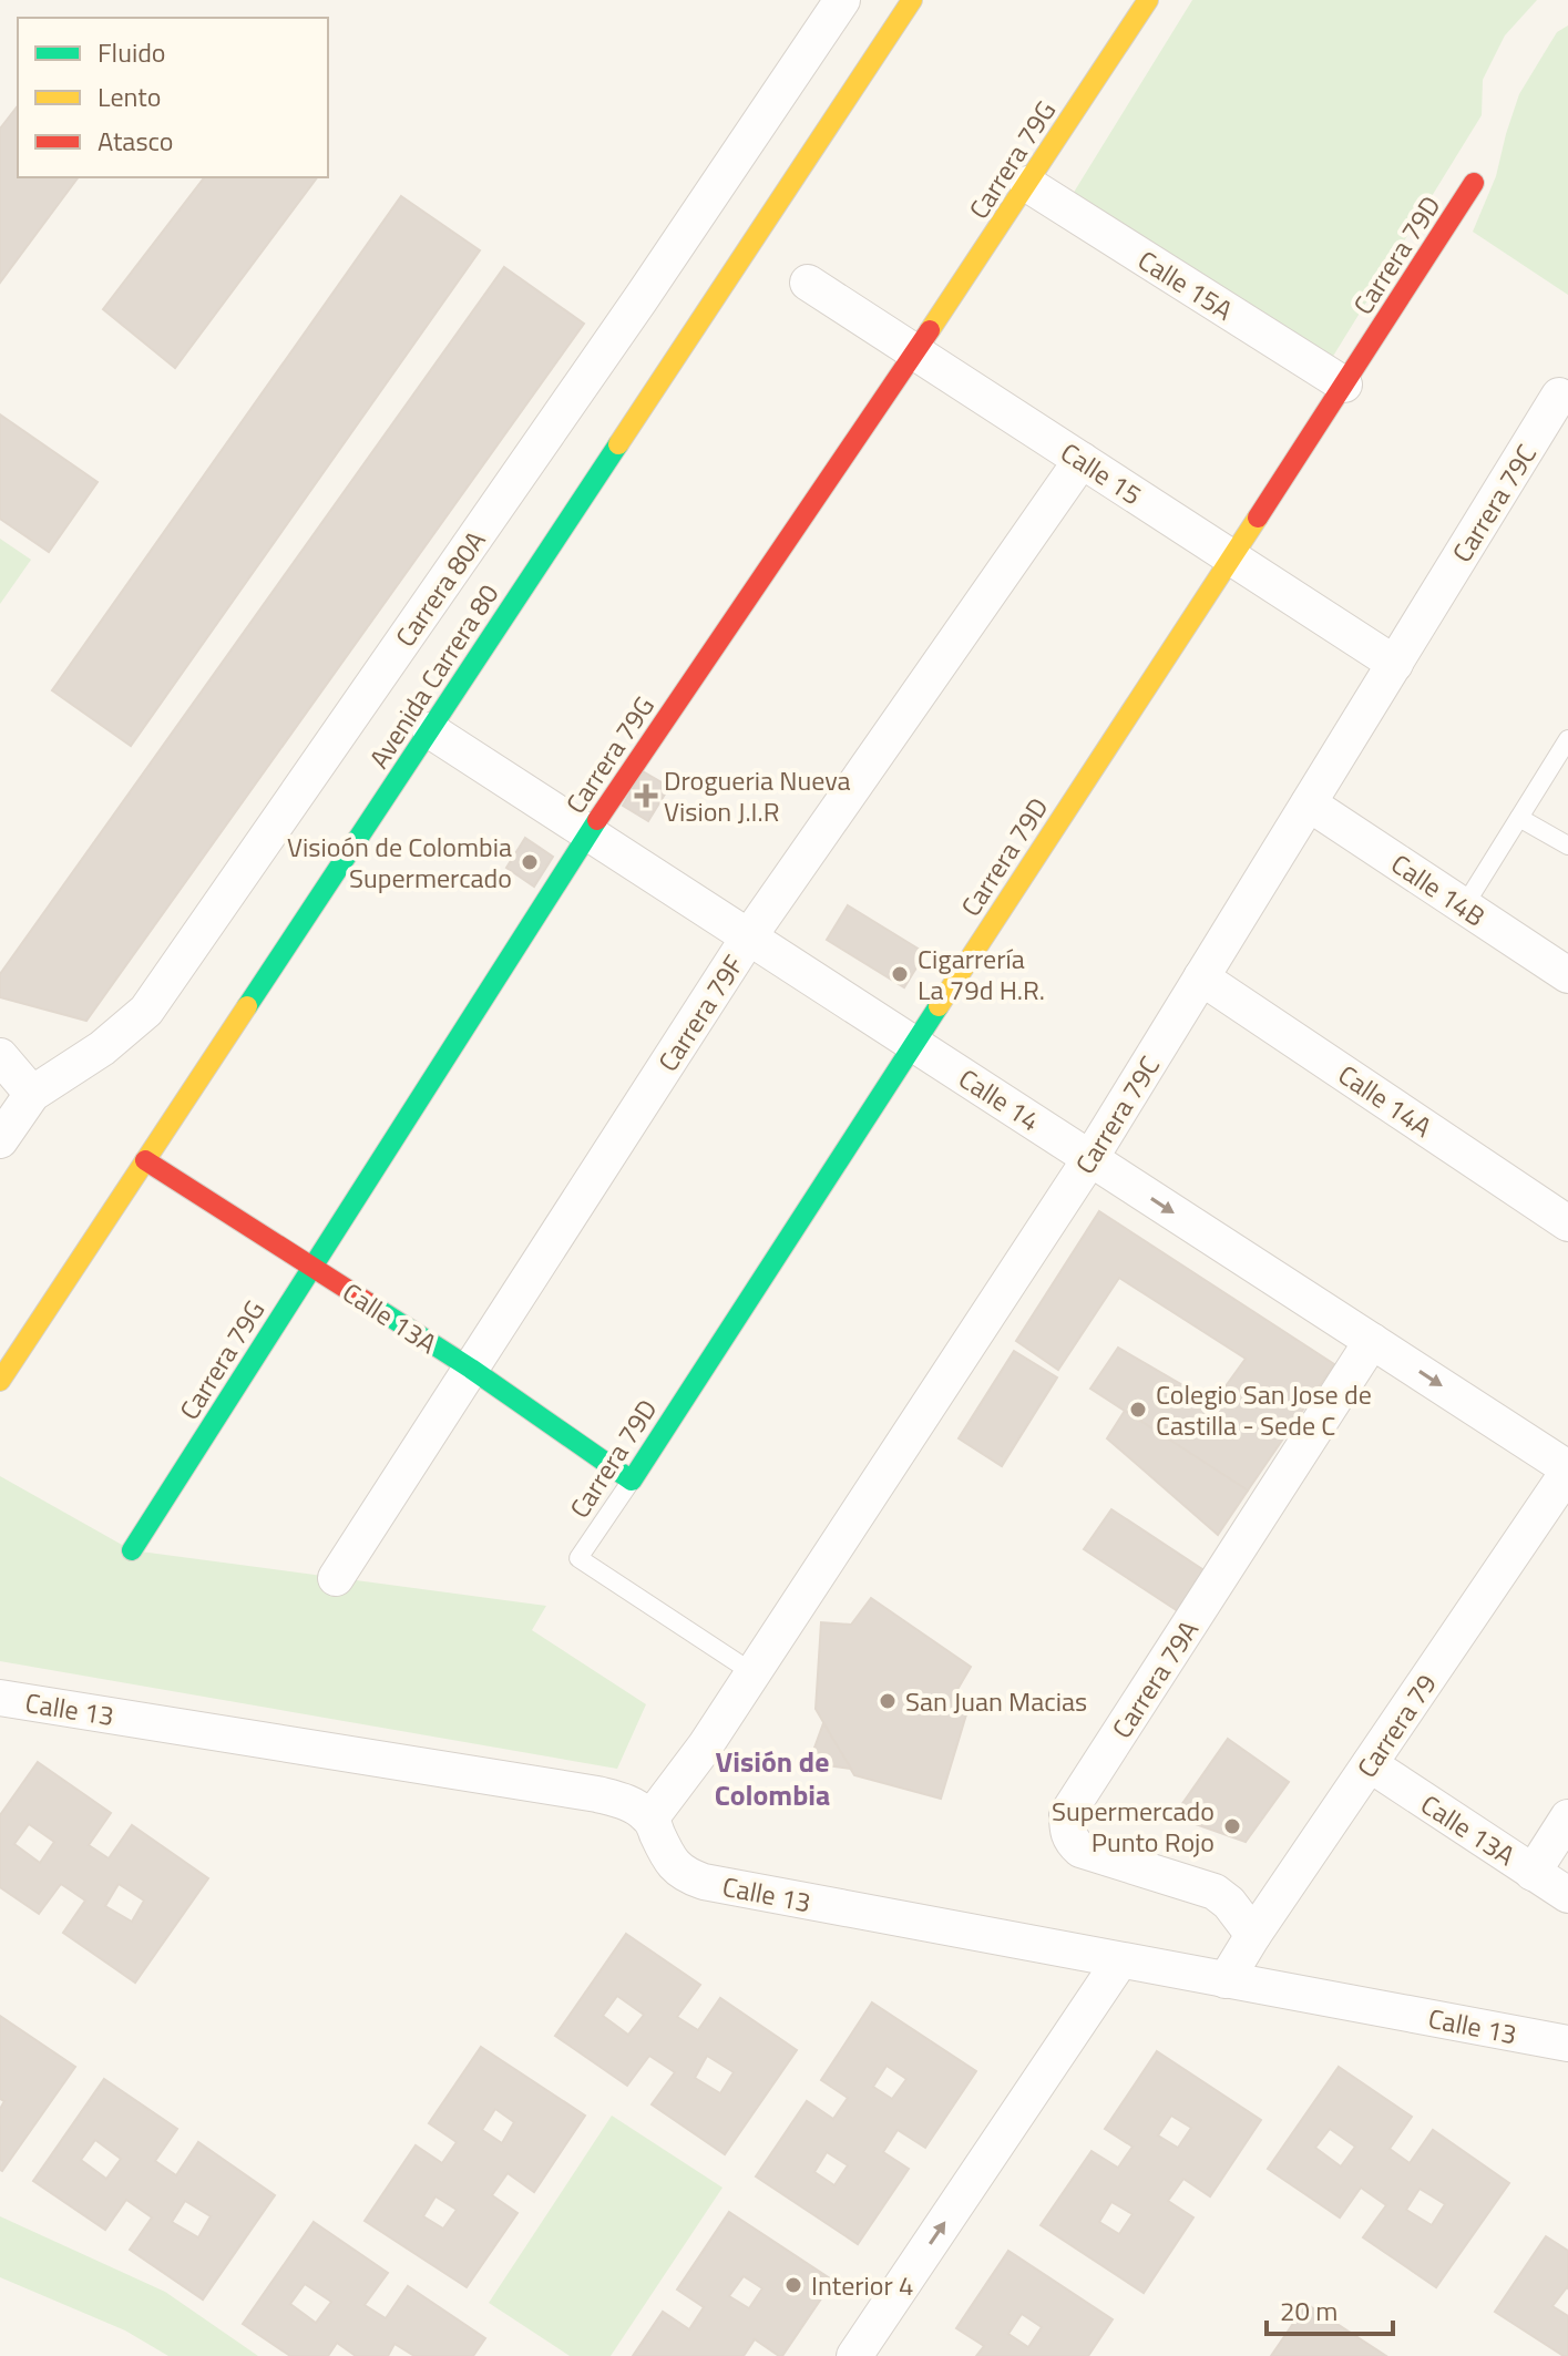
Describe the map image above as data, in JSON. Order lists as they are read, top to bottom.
{
  "streets": {
    "street": [
      "Carrera 79G",
      "Carrera 79D",
      "Calle 15A",
      "Calle 15",
      "Carrera 79C",
      "Carrera 80A",
      "Avenida Carrera 80",
      "Calle 14B",
      "Carrera 79F",
      "Calle 14",
      "Calle 14A",
      "Calle 13A",
      "Carrera 79A",
      "Calle 13",
      "Carrera 79"
    ]
  },
  "crossings": [
    ["Carrera 79G", "Calle 15A"],
    ["Carrera 79G", "Calle 15"],
    ["Carrera 79G", "Calle 14"],
    ["Carrera 79G", "Calle 13A"],
    ["Carrera 79D", "Calle 15A"],
    ["Carrera 79D", "Calle 15"],
    ["Carrera 79D", "Carrera 79C"],
    ["Carrera 79D", "Calle 14"],
    ["Carrera 79D", "Calle 13A"],
    ["Calle 15", "Carrera 79C"],
    ["Calle 15", "Carrera 79F"],
    ["Carrera 79C", "Calle 14B"],
    ["Carrera 79C", "Calle 14"],
    ["Carrera 79C", "Calle 14A"],
    ["Carrera 79C", "Calle 13"],
    ["Avenida Carrera 80", "Calle 14"],
    ["Avenida Carrera 80", "Calle 13A"],
    ["Carrera 79F", "Calle 14"],
    ["Carrera 79F", "Calle 13A"],
    ["Calle 14", "Carrera 79A"],
    ["Calle 14", "Carrera 79"],
    ["Calle 13A", "Carrera 79"],
    ["Carrera 79A", "Carrera 79"],
    ["Calle 13", "Carrera 79"]
  ],
  "one_way": ["Calle 14"],
  "districts": ["Visión de Colombia"],
  "places": {
    "health": ["Drogueria Nueva Vision J.I.R"],
    "other": [
      "Visioón de Colombia Supermercado",
      "Cigarrería La 79d H.R.",
      "Colegio San Jose de Castilla - Sede C",
      "San Juan Macias",
      "Supermercado Punto Rojo",
      "Interior 4"
    ]
  },
  "legend": ["Fluido", "Lento", "Atasco"],
  "scale_bar": "20 m"
}
